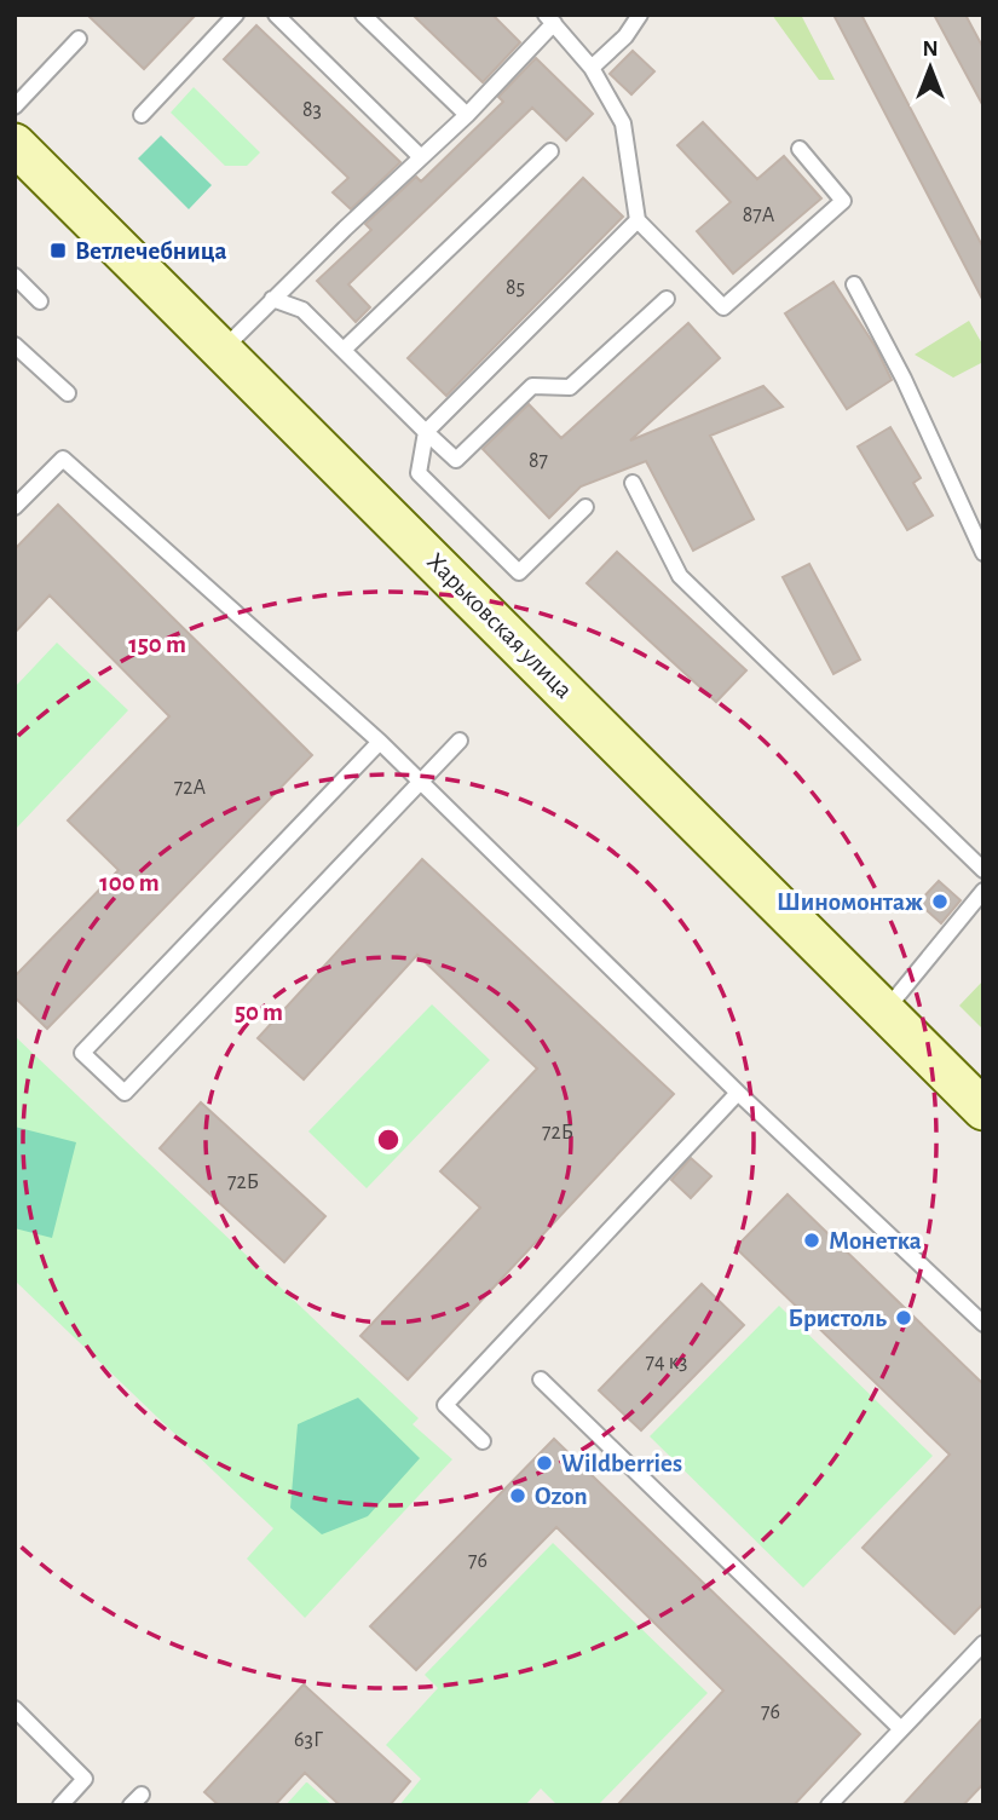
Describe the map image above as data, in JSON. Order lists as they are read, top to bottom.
{
  "streets": {
    "street": ["Харьковская улица"]
  },
  "places": {
    "transit": ["Ветлечебница"],
    "other": [
      "Шиномонтаж",
      "Монетка",
      "Бристоль",
      "Wildberries",
      "Ozon"
    ]
  },
  "house_numbers": [
    "83",
    "87А",
    "85",
    "87",
    "72А",
    "72Б",
    "72Б",
    "74 к3",
    "76",
    "76",
    "63Г"
  ],
  "north": "top",
  "rings": ["150 m", "100 m", "50 m"]
}
